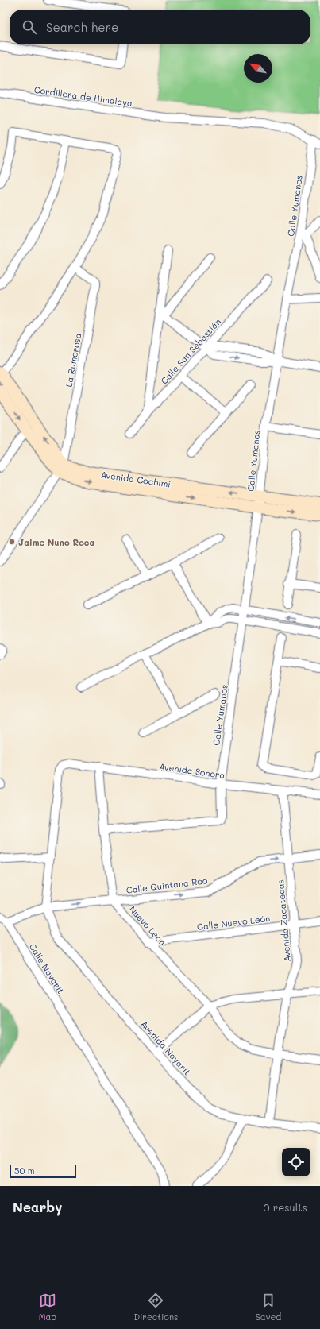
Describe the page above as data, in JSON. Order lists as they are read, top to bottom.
{
  "streets": {
    "street": [
      "Cordillera de Himalaya",
      "Calle Yumanos",
      "Calle San Sebastián",
      "La Rumorosa",
      "Avenida Cochimí",
      "Avenida Sonora",
      "Calle Quintana Roo",
      "Avenida Zacatecas",
      "Calle Nuevo León",
      "Nuevo León",
      "Calle Nayarit",
      "Avenida Nayarit"
    ]
  },
  "crossings": [
    ["Cordillera de Himalaya", "Calle Yumanos"],
    ["Calle Yumanos", "Avenida Cochimí"],
    ["Calle Yumanos", "Avenida Sonora"],
    ["La Rumorosa", "Avenida Cochimí"],
    ["Avenida Sonora", "Avenida Zacatecas"],
    ["Calle Quintana Roo", "Avenida Zacatecas"],
    ["Calle Quintana Roo", "Nuevo León"],
    ["Calle Quintana Roo", "Calle Nayarit"],
    ["Calle Quintana Roo", "Avenida Nayarit"],
    ["Avenida Zacatecas", "Calle Nuevo León"],
    ["Avenida Zacatecas", "Nuevo León"],
    ["Avenida Zacatecas", "Avenida Nayarit"],
    ["Calle Nuevo León", "Nuevo León"],
    ["Calle Nayarit", "Avenida Nayarit"]
  ],
  "one_way": ["Calle Quintana Roo"],
  "places": ["Jaime Nuno Roca"],
  "scale_bar": "50 m",
  "north": "top left",
  "page": {
    "search": "Search here",
    "scale": "50 m",
    "heading": ["Nearby", "0 results"],
    "nav": ["Map", "Directions", "Saved"]
  }
}
